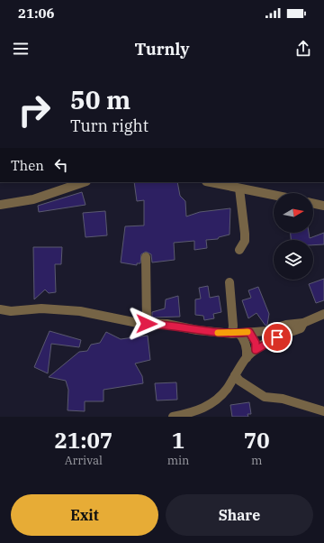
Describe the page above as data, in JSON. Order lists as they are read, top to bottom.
{
  "north": "right",
  "page": {
    "status": "21:06",
    "header": "Turnly",
    "turn": ["50 m", "Turn right"],
    "then": "Then",
    "eta": [
      "21:07",
      "Arrival",
      "1",
      "min",
      "70",
      "m"
    ],
    "buttons": ["Exit", "Share"]
  }
}
